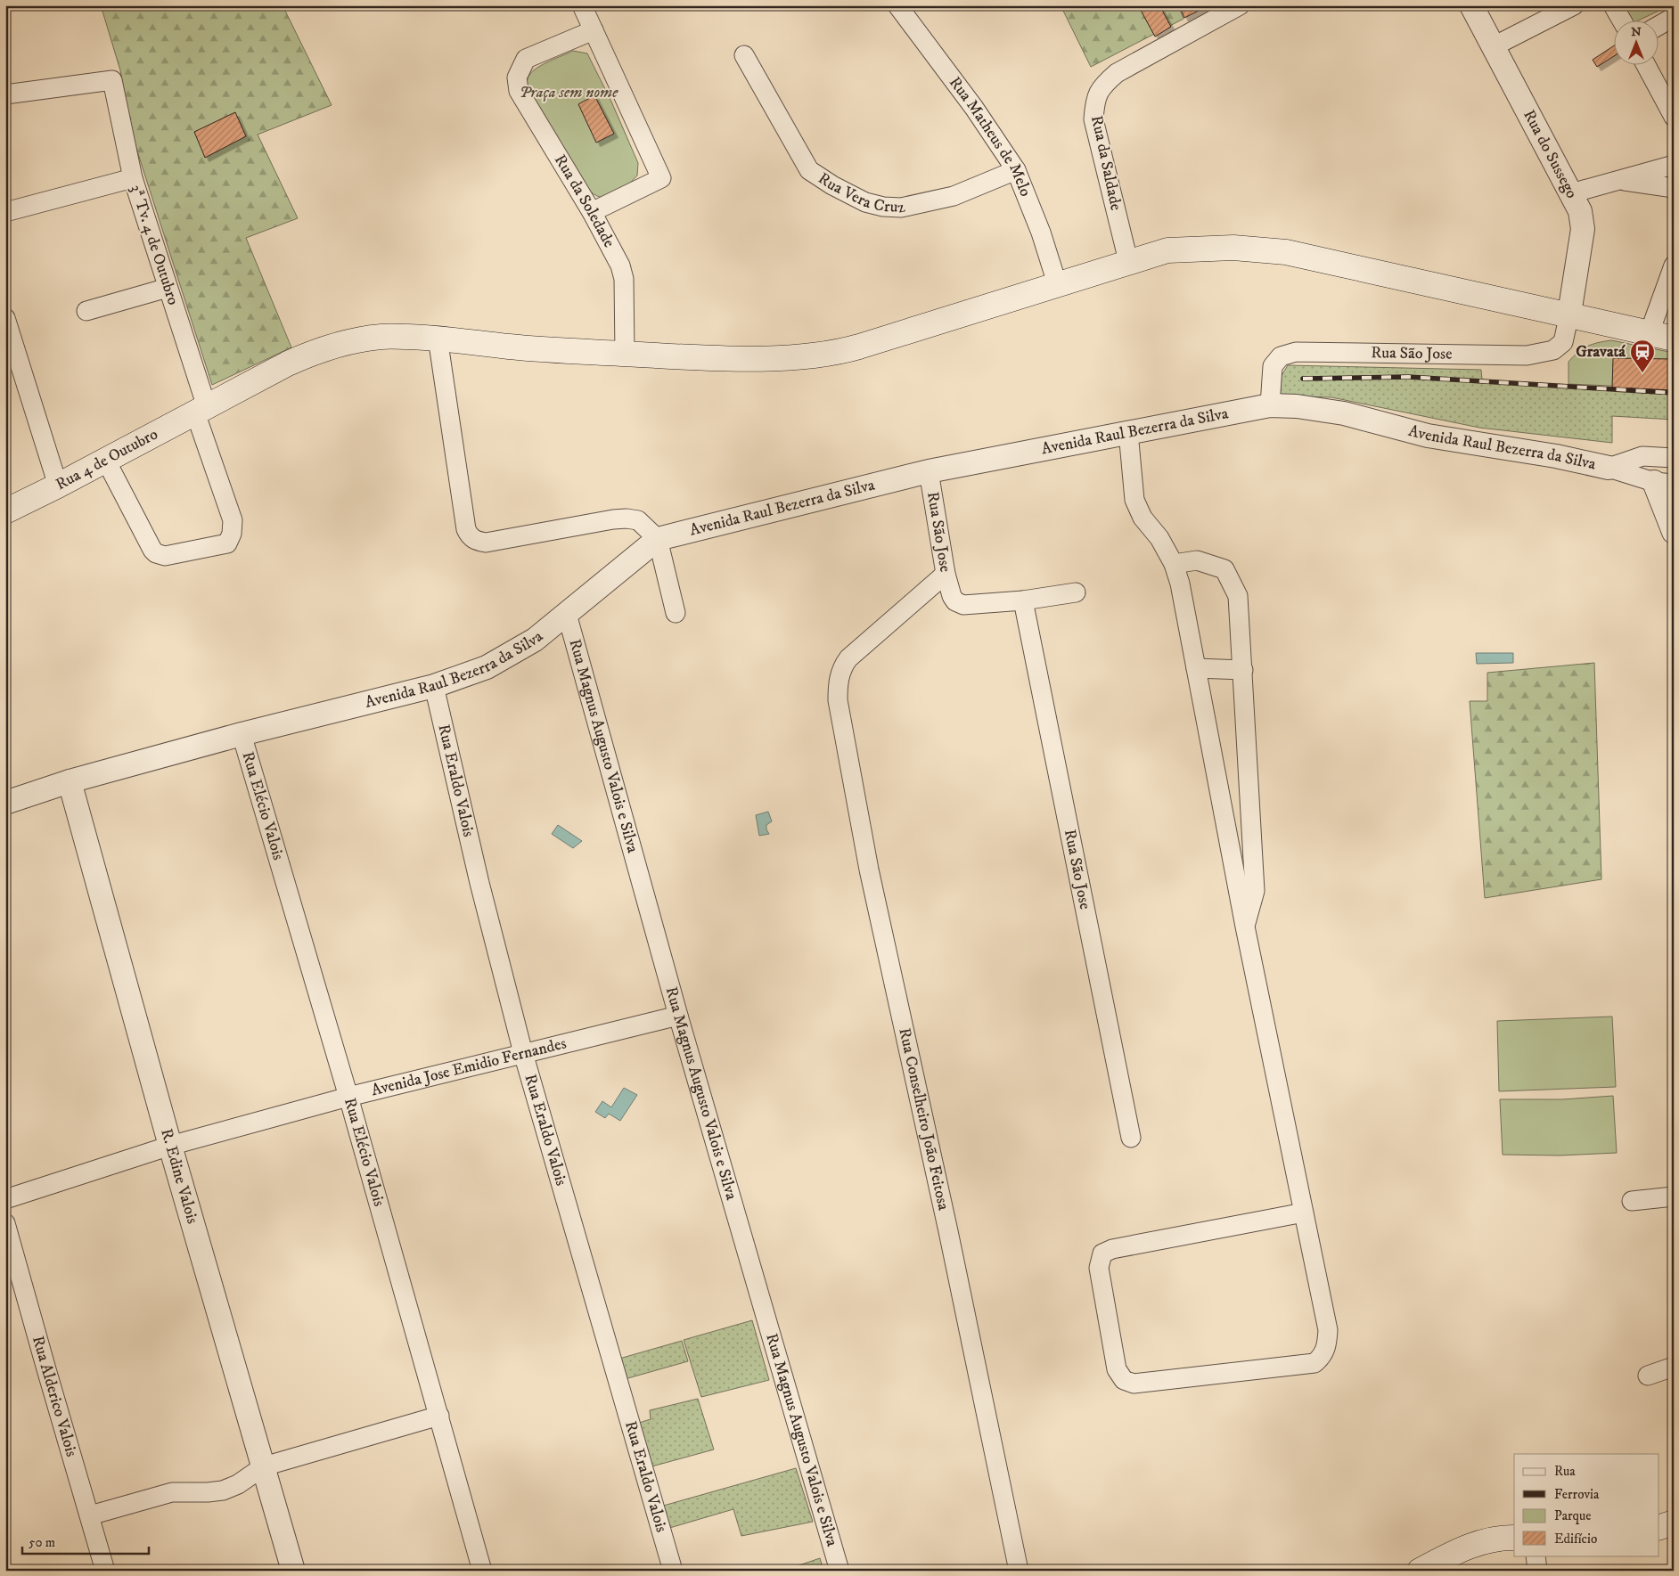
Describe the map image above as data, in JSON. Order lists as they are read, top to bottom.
{
  "streets": {
    "main road": ["Rua 4 de Outubro"],
    "street": [
      "Rua Matheus de Melo",
      "Rua do Sussego",
      "Rua da Saldade",
      "Rua Vera Cruz",
      "Rua da Soledade",
      "3ª Tv. 4 de Outubro",
      "Rua São Jose",
      "Avenida Raul Bezerra da Silva",
      "Rua Magnus Augusto Valois e Silva",
      "Rua Eraldo Valois",
      "Rua Elécio Valois",
      "Avenida Jose Emidio Fernandes",
      "Rua Conselheiro João Feitosa",
      "R. Edine Valois",
      "Rua Alderico Valois"
    ]
  },
  "crossings": [
    ["Rua Matheus de Melo", "Rua Vera Cruz"],
    ["Rua Matheus de Melo", "Rua 4 de Outubro"],
    ["Rua do Sussego", "Rua São Jose"],
    ["Rua do Sussego", "Rua 4 de Outubro"],
    ["Rua da Saldade", "Rua 4 de Outubro"],
    ["Rua da Soledade", "Rua 4 de Outubro"],
    ["3ª Tv. 4 de Outubro", "Rua 4 de Outubro"],
    ["Rua São Jose", "Avenida Raul Bezerra da Silva"],
    ["Rua São Jose", "Rua 4 de Outubro"],
    ["Rua São Jose", "Rua Conselheiro João Feitosa"],
    ["Avenida Raul Bezerra da Silva", "Rua Magnus Augusto Valois e Silva"],
    ["Avenida Raul Bezerra da Silva", "Rua Eraldo Valois"],
    ["Avenida Raul Bezerra da Silva", "Rua Elécio Valois"],
    ["Avenida Raul Bezerra da Silva", "R. Edine Valois"],
    ["Rua Magnus Augusto Valois e Silva", "Avenida Jose Emidio Fernandes"],
    ["Rua Eraldo Valois", "Avenida Jose Emidio Fernandes"],
    ["Rua Elécio Valois", "Avenida Jose Emidio Fernandes"],
    ["Avenida Jose Emidio Fernandes", "R. Edine Valois"]
  ],
  "parks": ["Praça sem nome"],
  "places": {
    "station": ["Gravatá"]
  },
  "legend": [
    "Rua",
    "Ferrovia",
    "Parque",
    "Edifício"
  ],
  "scale_bar": "50 m",
  "north": "top"
}
